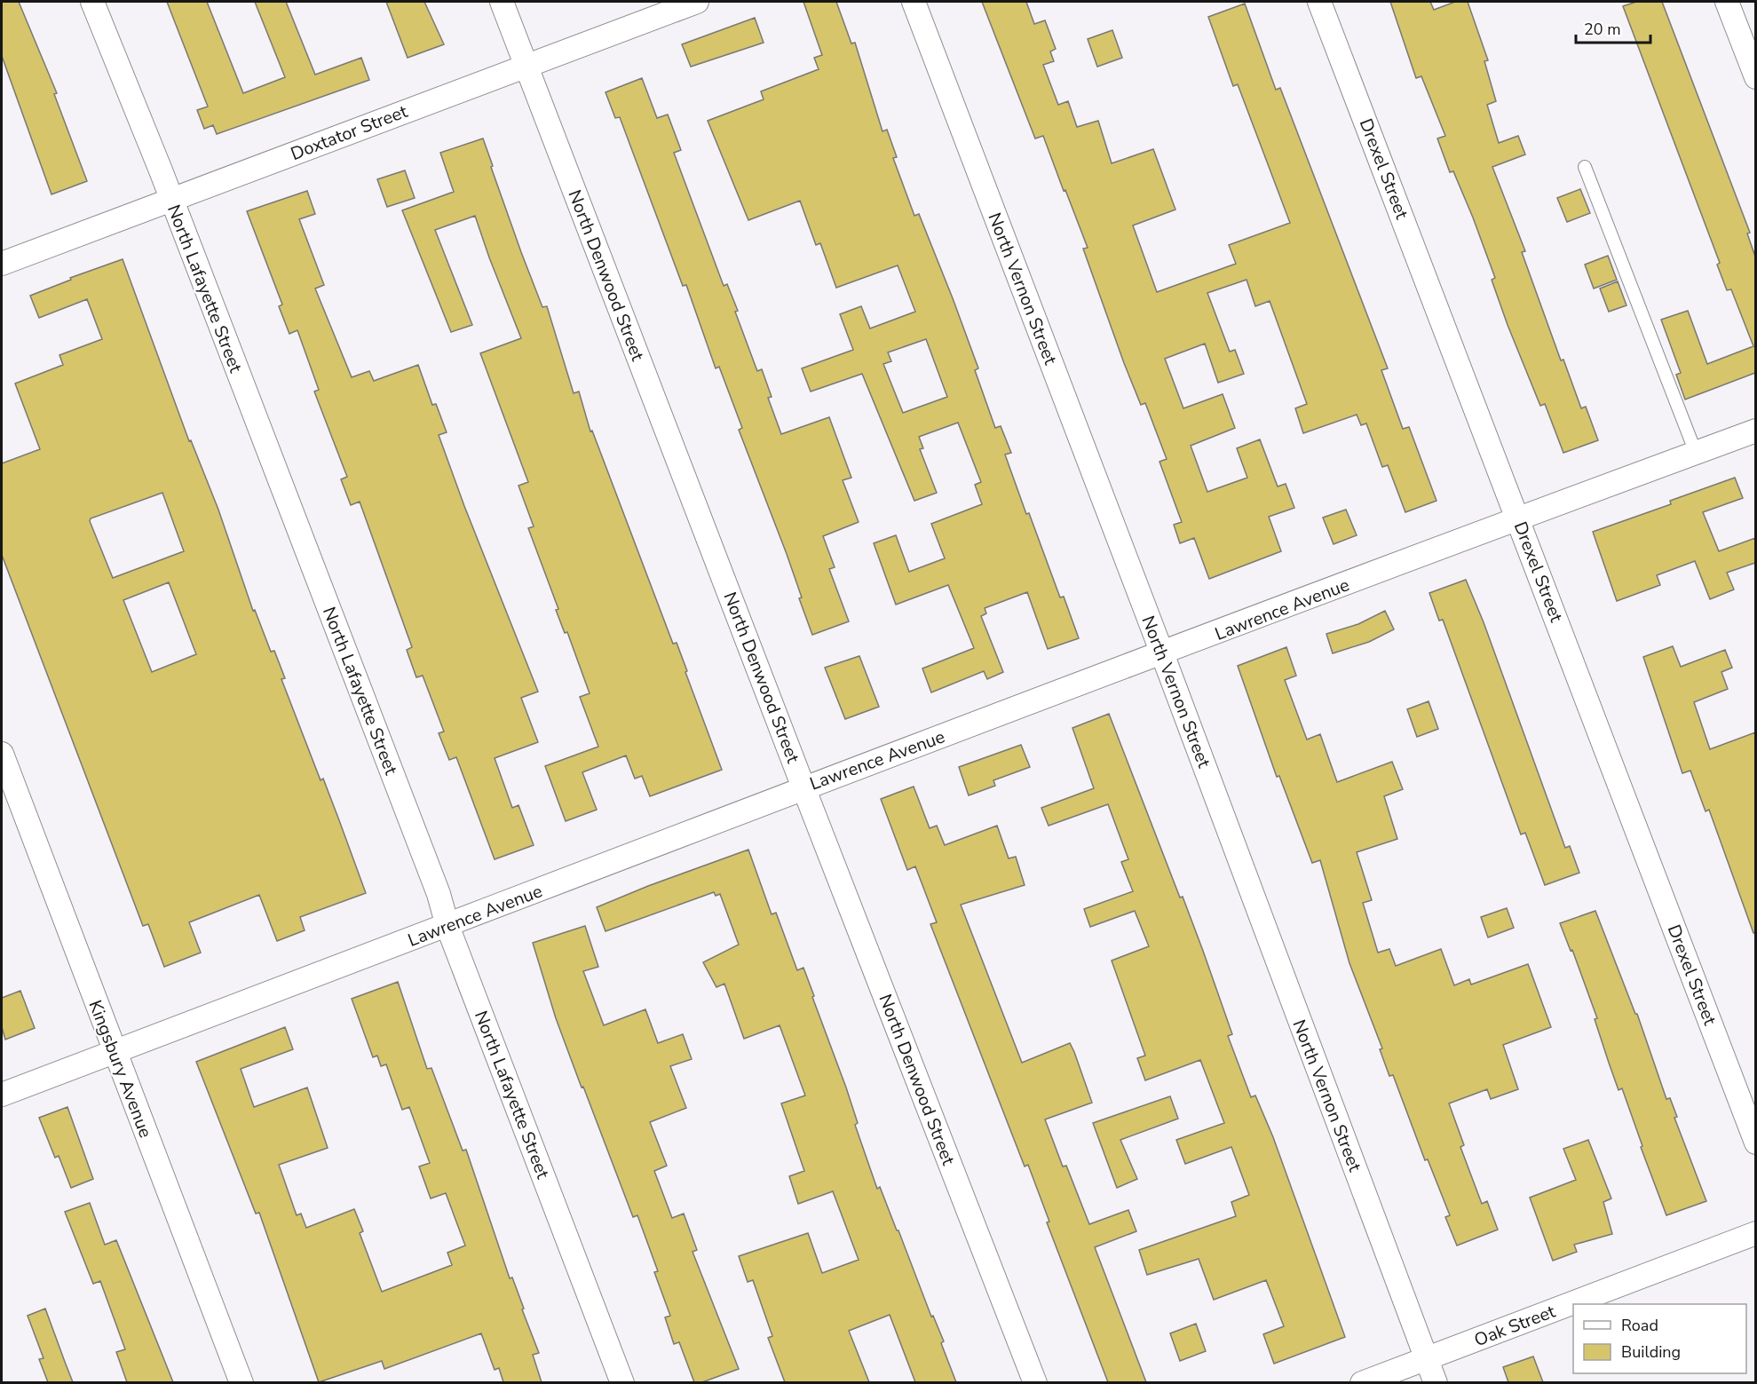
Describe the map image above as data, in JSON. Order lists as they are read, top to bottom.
{
  "streets": {
    "street": [
      "Doxtator Street",
      "Drexel Street",
      "North Denwood Street",
      "North Lafayette Street",
      "North Vernon Street",
      "Lawrence Avenue",
      "Kingsbury Avenue",
      "Oak Street"
    ]
  },
  "crossings": [
    ["Doxtator Street", "North Denwood Street"],
    ["Doxtator Street", "North Lafayette Street"],
    ["Drexel Street", "Lawrence Avenue"],
    ["North Denwood Street", "Lawrence Avenue"],
    ["North Lafayette Street", "Lawrence Avenue"],
    ["North Vernon Street", "Lawrence Avenue"],
    ["North Vernon Street", "Oak Street"],
    ["Lawrence Avenue", "Kingsbury Avenue"]
  ],
  "legend": ["Road", "Building"],
  "scale_bar": "20 m"
}
